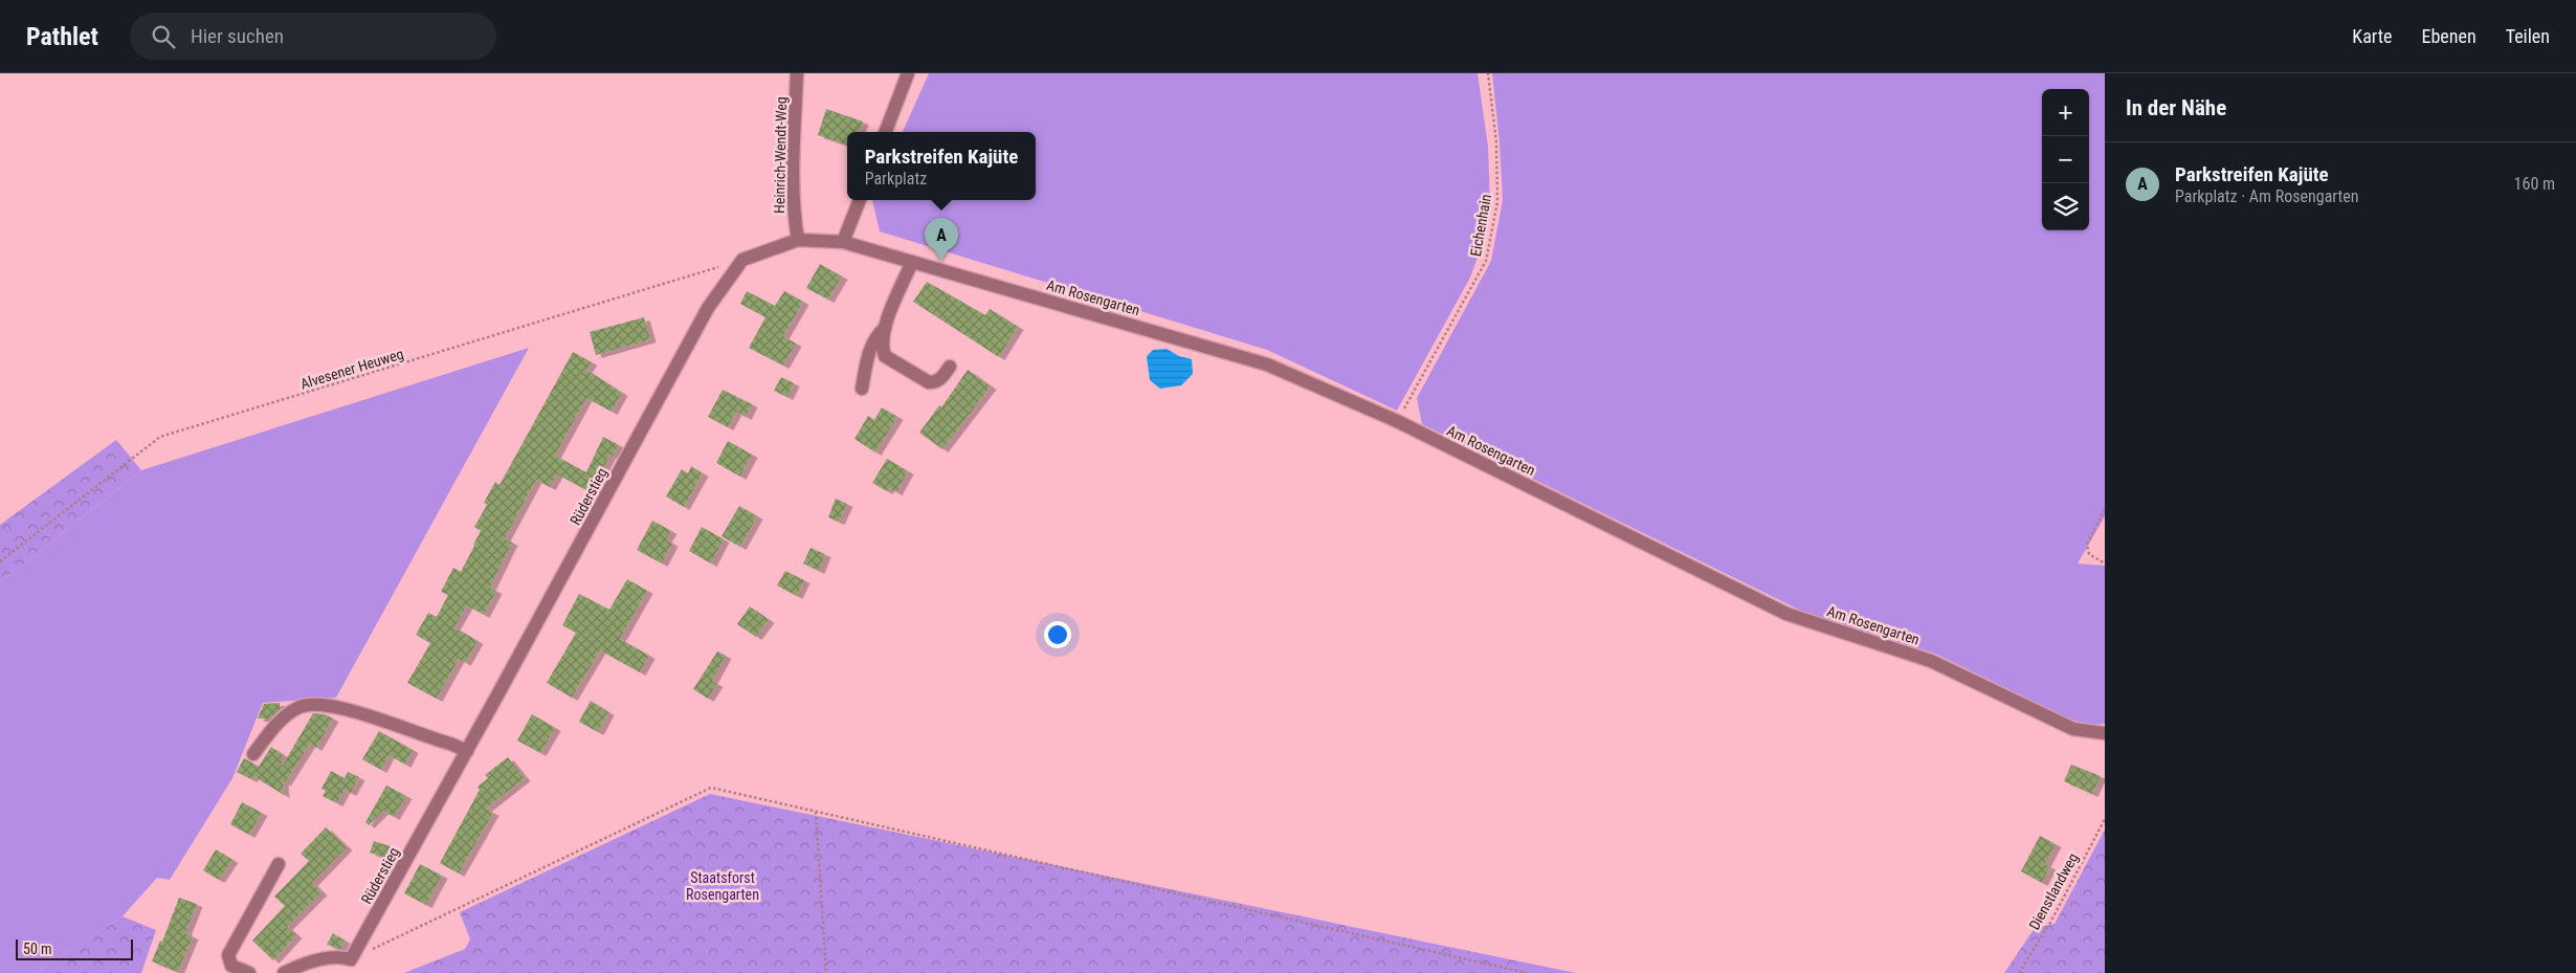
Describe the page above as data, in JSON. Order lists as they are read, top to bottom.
{
  "streets": {
    "street": ["Heinrich-Wendt-Weg", "Am Rosengarten", "Rüderstieg"],
    "path": ["Eichenhain", "Alvesener Heuweg", "Dienstlandweg"]
  },
  "crossings": [
    ["Heinrich-Wendt-Weg", "Am Rosengarten"],
    ["Eichenhain", "Am Rosengarten"],
    ["Alvesener Heuweg", "Rüderstieg"]
  ],
  "parks": ["Staatsforst Rosengarten"],
  "scale_bar": "50 m",
  "page": {
    "header": "Pathlet",
    "search": "Hier suchen",
    "nav": ["Karte", "Ebenen", "Teilen"],
    "heading": "In der Nähe",
    "map_buttons": ["+", "−"],
    "popup": ["Parkstreifen Kajüte", "Parkplatz"],
    "list": [
      {
        "mark": "A",
        "name": "Parkstreifen Kajüte",
        "note": "Parkplatz · Am Rosengarten",
        "value": "160 m"
      }
    ],
    "pins": "A",
    "scale": "50 m"
  }
}
